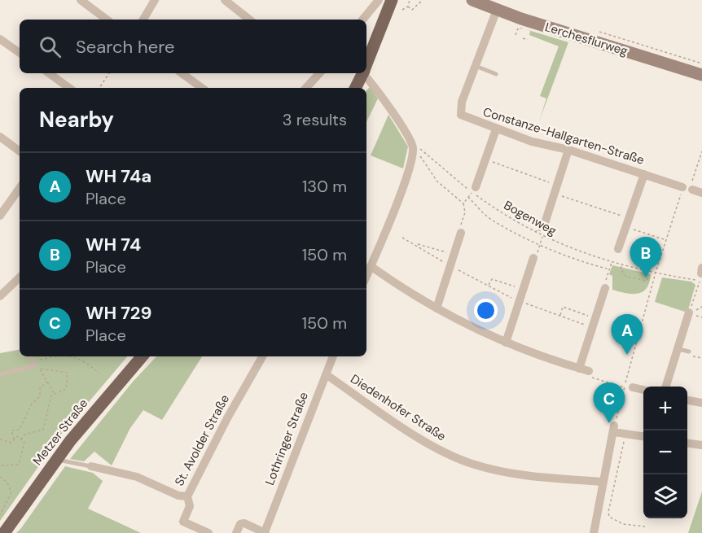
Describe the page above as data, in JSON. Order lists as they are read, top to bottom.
{
  "streets": {
    "main road": ["Metzer Straße"],
    "street": [
      "Lerchesflurweg",
      "Constanze-Hallgarten-Straße",
      "Diedenhofer Straße",
      "Lothringer Straße",
      "St. Avolder Straße"
    ],
    "path": ["Bogenweg"]
  },
  "crossings": [
    ["Lerchesflurweg", "Constanze-Hallgarten-Straße"],
    ["Diedenhofer Straße", "Lothringer Straße"],
    ["Metzer Straße", "St. Avolder Straße"]
  ],
  "page": {
    "search": "Search here",
    "heading": ["Nearby", "3 results"],
    "list": [
      {
        "mark": "A",
        "name": "WH 74a",
        "note": "Place",
        "value": "130 m"
      },
      {
        "mark": "B",
        "name": "WH 74",
        "note": "Place",
        "value": "150 m"
      },
      {
        "mark": "C",
        "name": "WH 729",
        "note": "Place",
        "value": "150 m"
      }
    ],
    "pins": ["B", "A", "C"],
    "map_buttons": ["+", "−"]
  }
}
